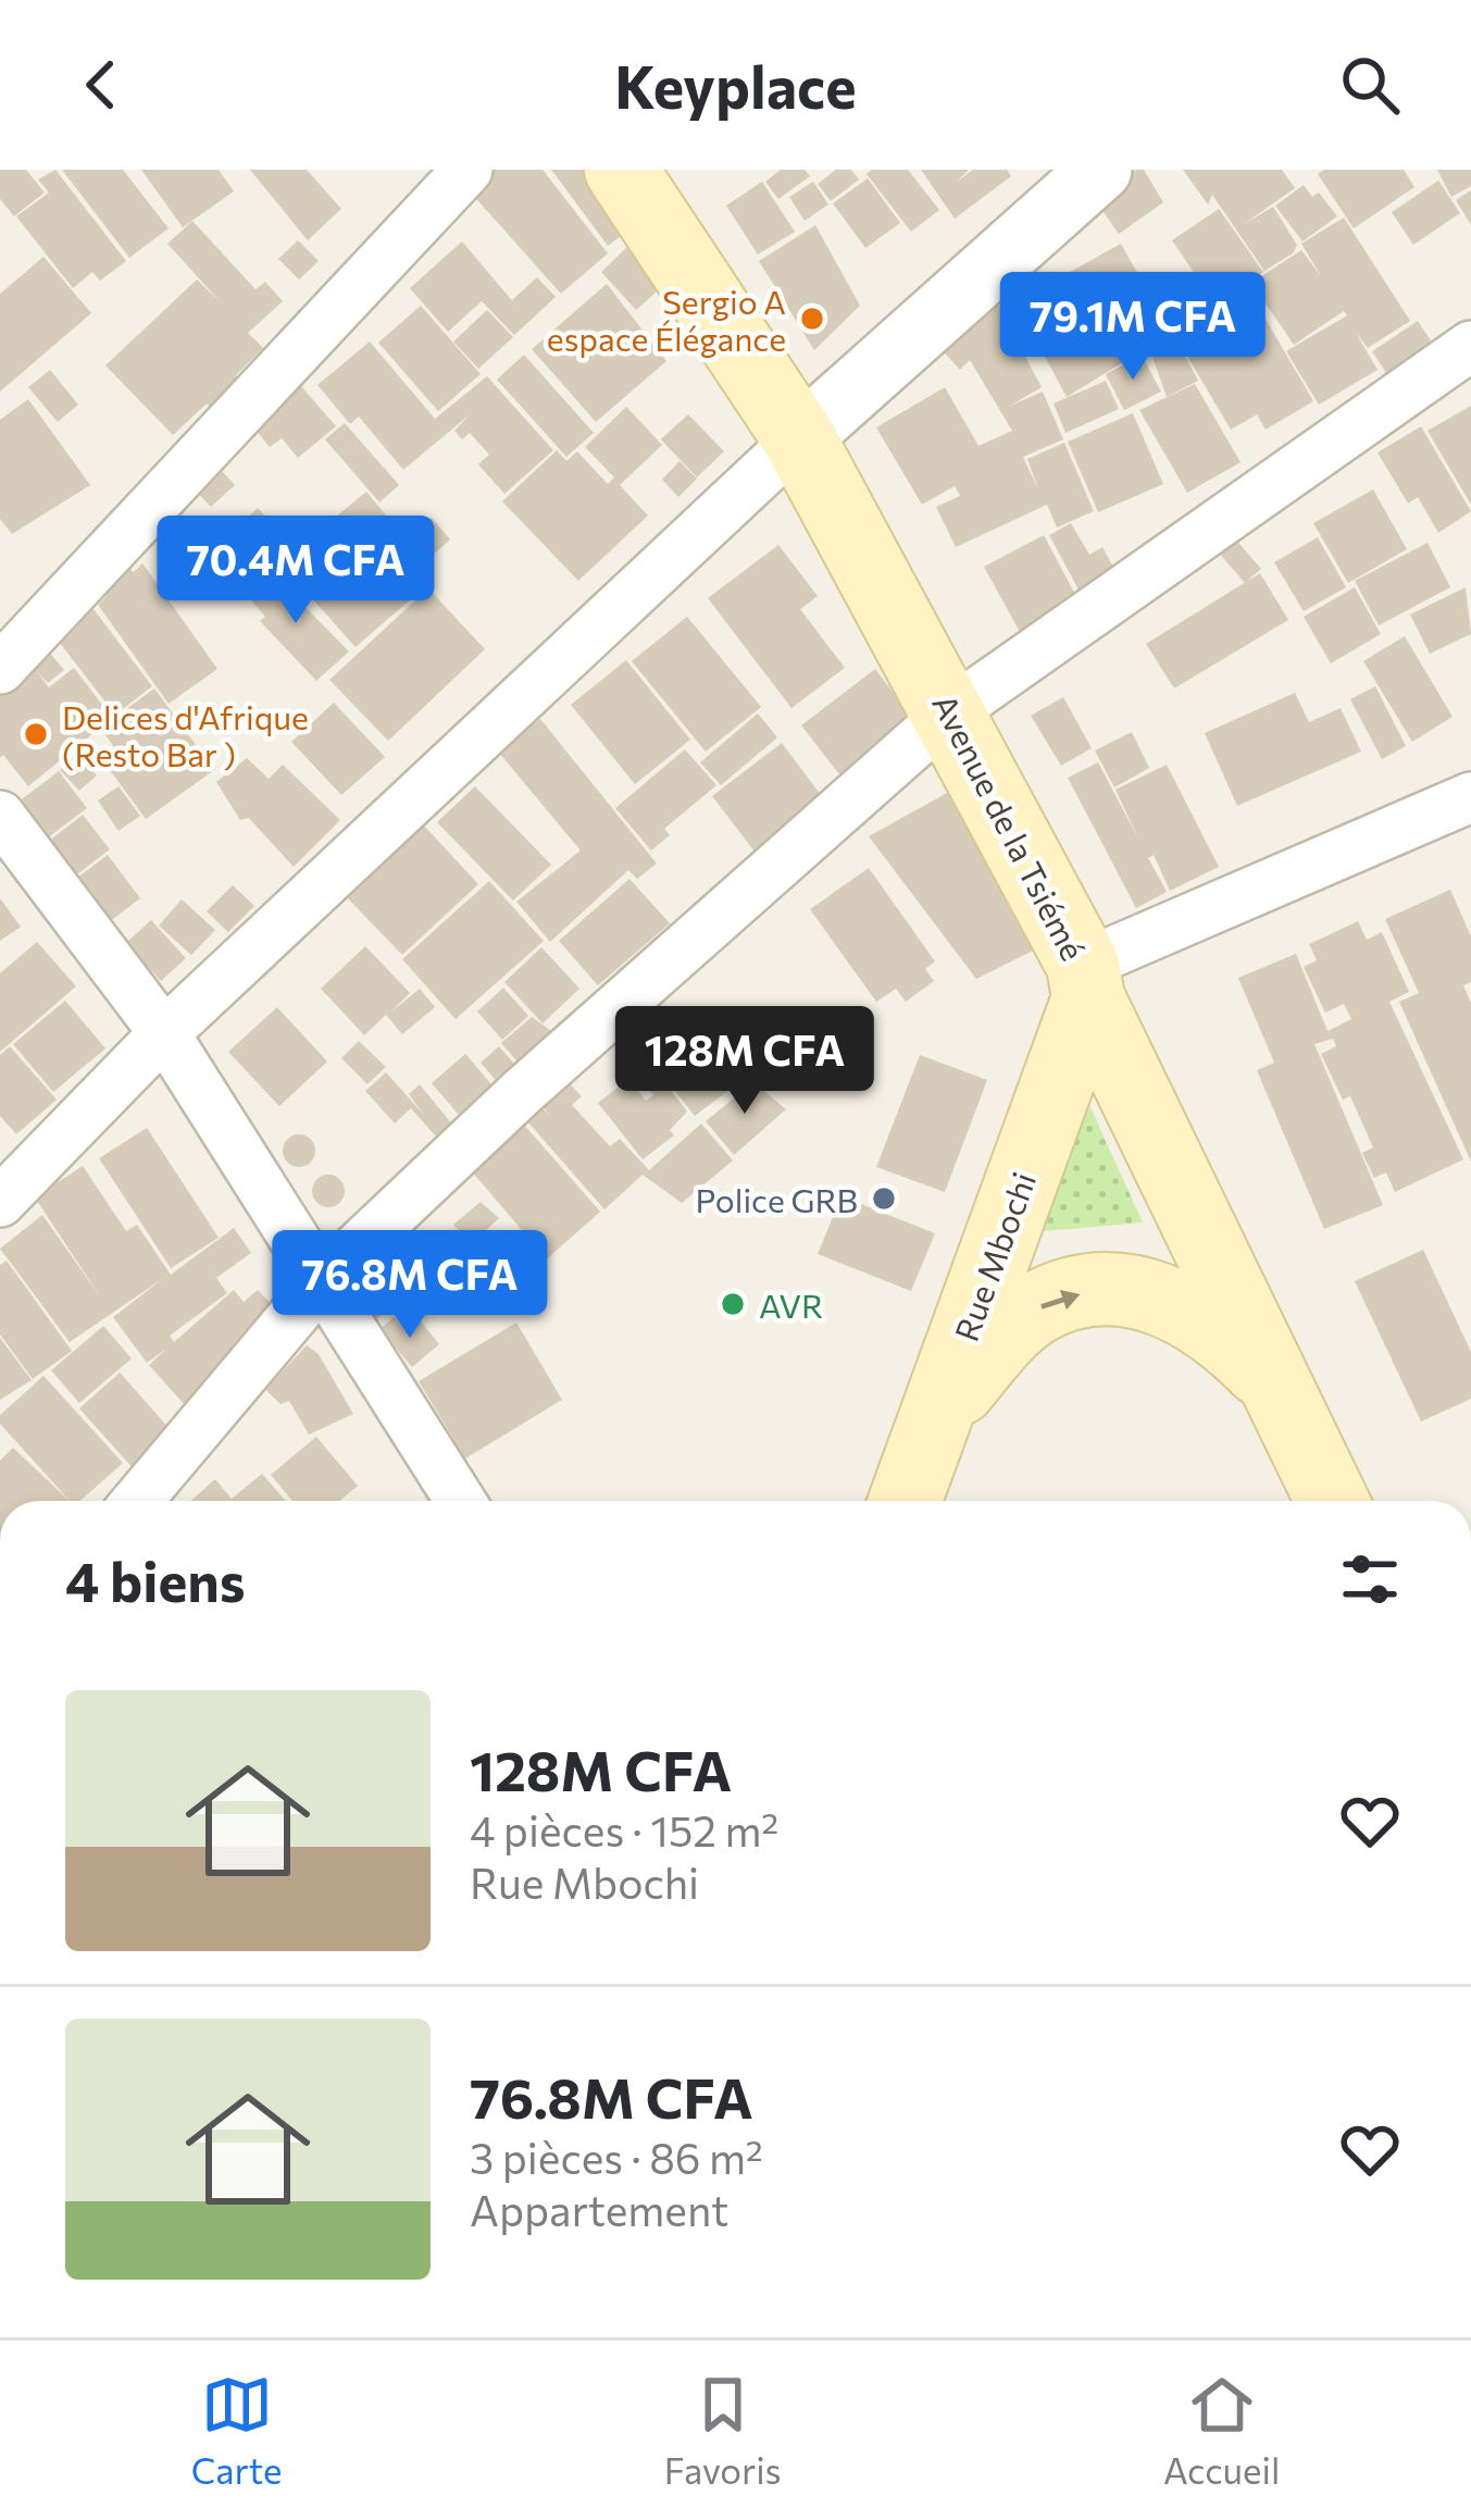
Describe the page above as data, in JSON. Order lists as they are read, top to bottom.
{
  "streets": {
    "main road": ["Avenue de la Tsiémé", "Rue Mbochi"]
  },
  "crossings": [
    ["Avenue de la Tsiémé", "Rue Mbochi"]
  ],
  "places": [
    "Sergio A espace Élégance",
    "Delices d'Afrique (Resto Bar )",
    "Police GRB",
    "AVR"
  ],
  "page": {
    "header": "Keyplace",
    "price": [
      "79.1M CFA",
      "70.4M CFA",
      "128M CFA",
      "76.8M CFA"
    ],
    "heading": "4 biens",
    "list": [
      {
        "name": "128M CFA",
        "note": "4 pièces · 152 m² · Rue Mbochi"
      },
      {
        "name": "76.8M CFA",
        "note": "3 pièces · 86 m² · Appartement"
      }
    ],
    "tabs": ["Carte", "Favoris", "Accueil"]
  }
}
